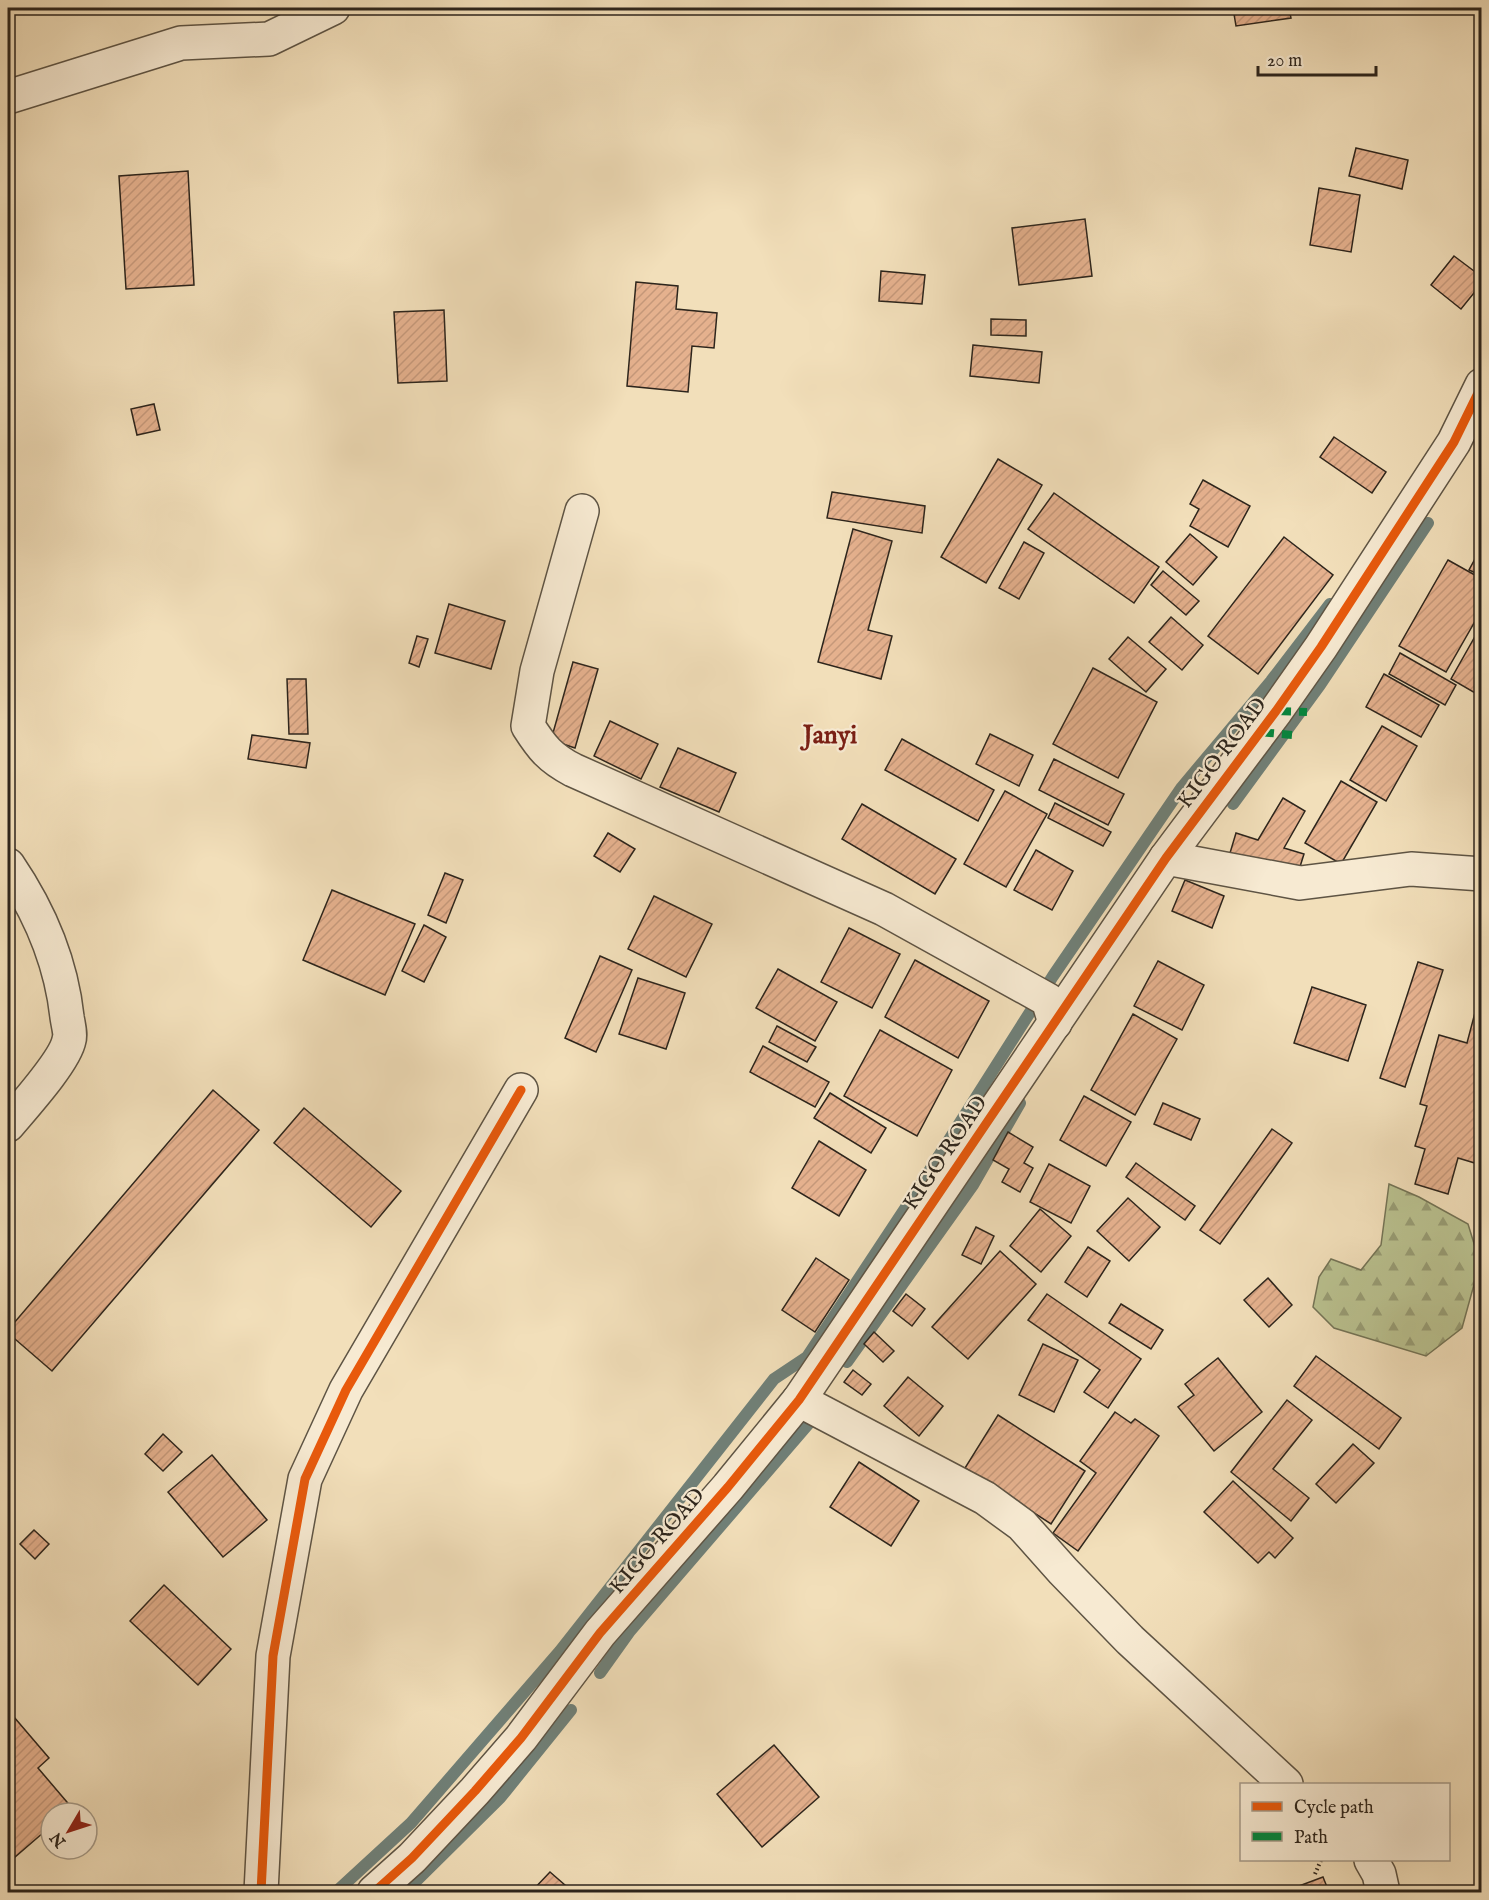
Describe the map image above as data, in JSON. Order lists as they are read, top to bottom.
{
  "streets": {
    "street": ["KIGO ROAD"]
  },
  "districts": ["Janyi"],
  "legend": ["Cycle path", "Path"],
  "scale_bar": "20 m",
  "north": "bottom left"
}
